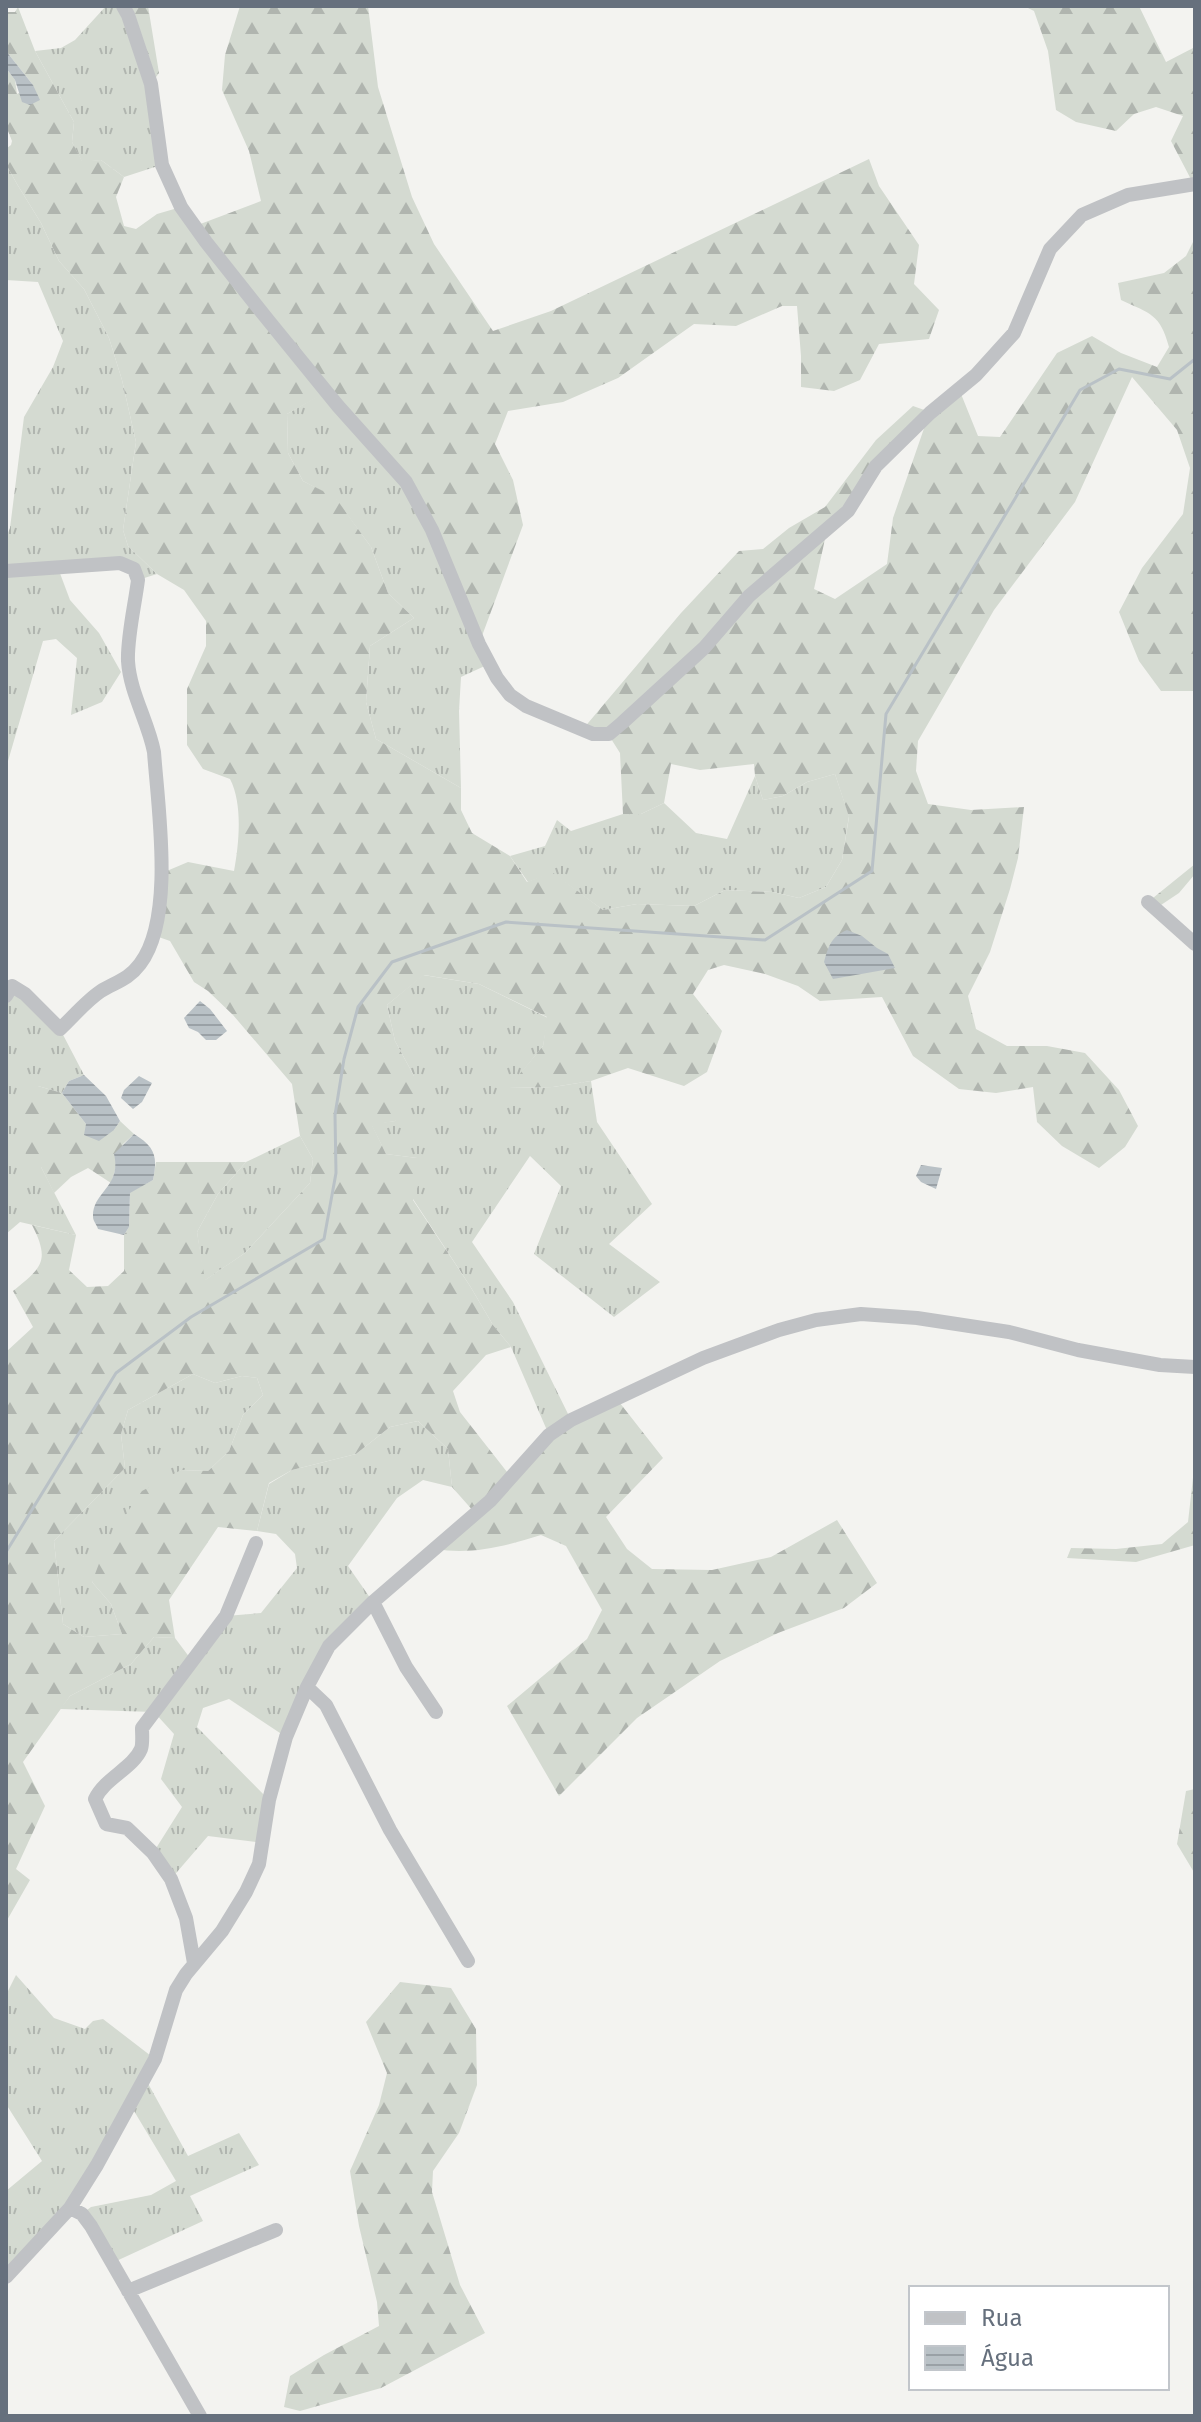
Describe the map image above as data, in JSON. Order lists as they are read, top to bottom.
{
  "legend": ["Rua", "Água"]
}
